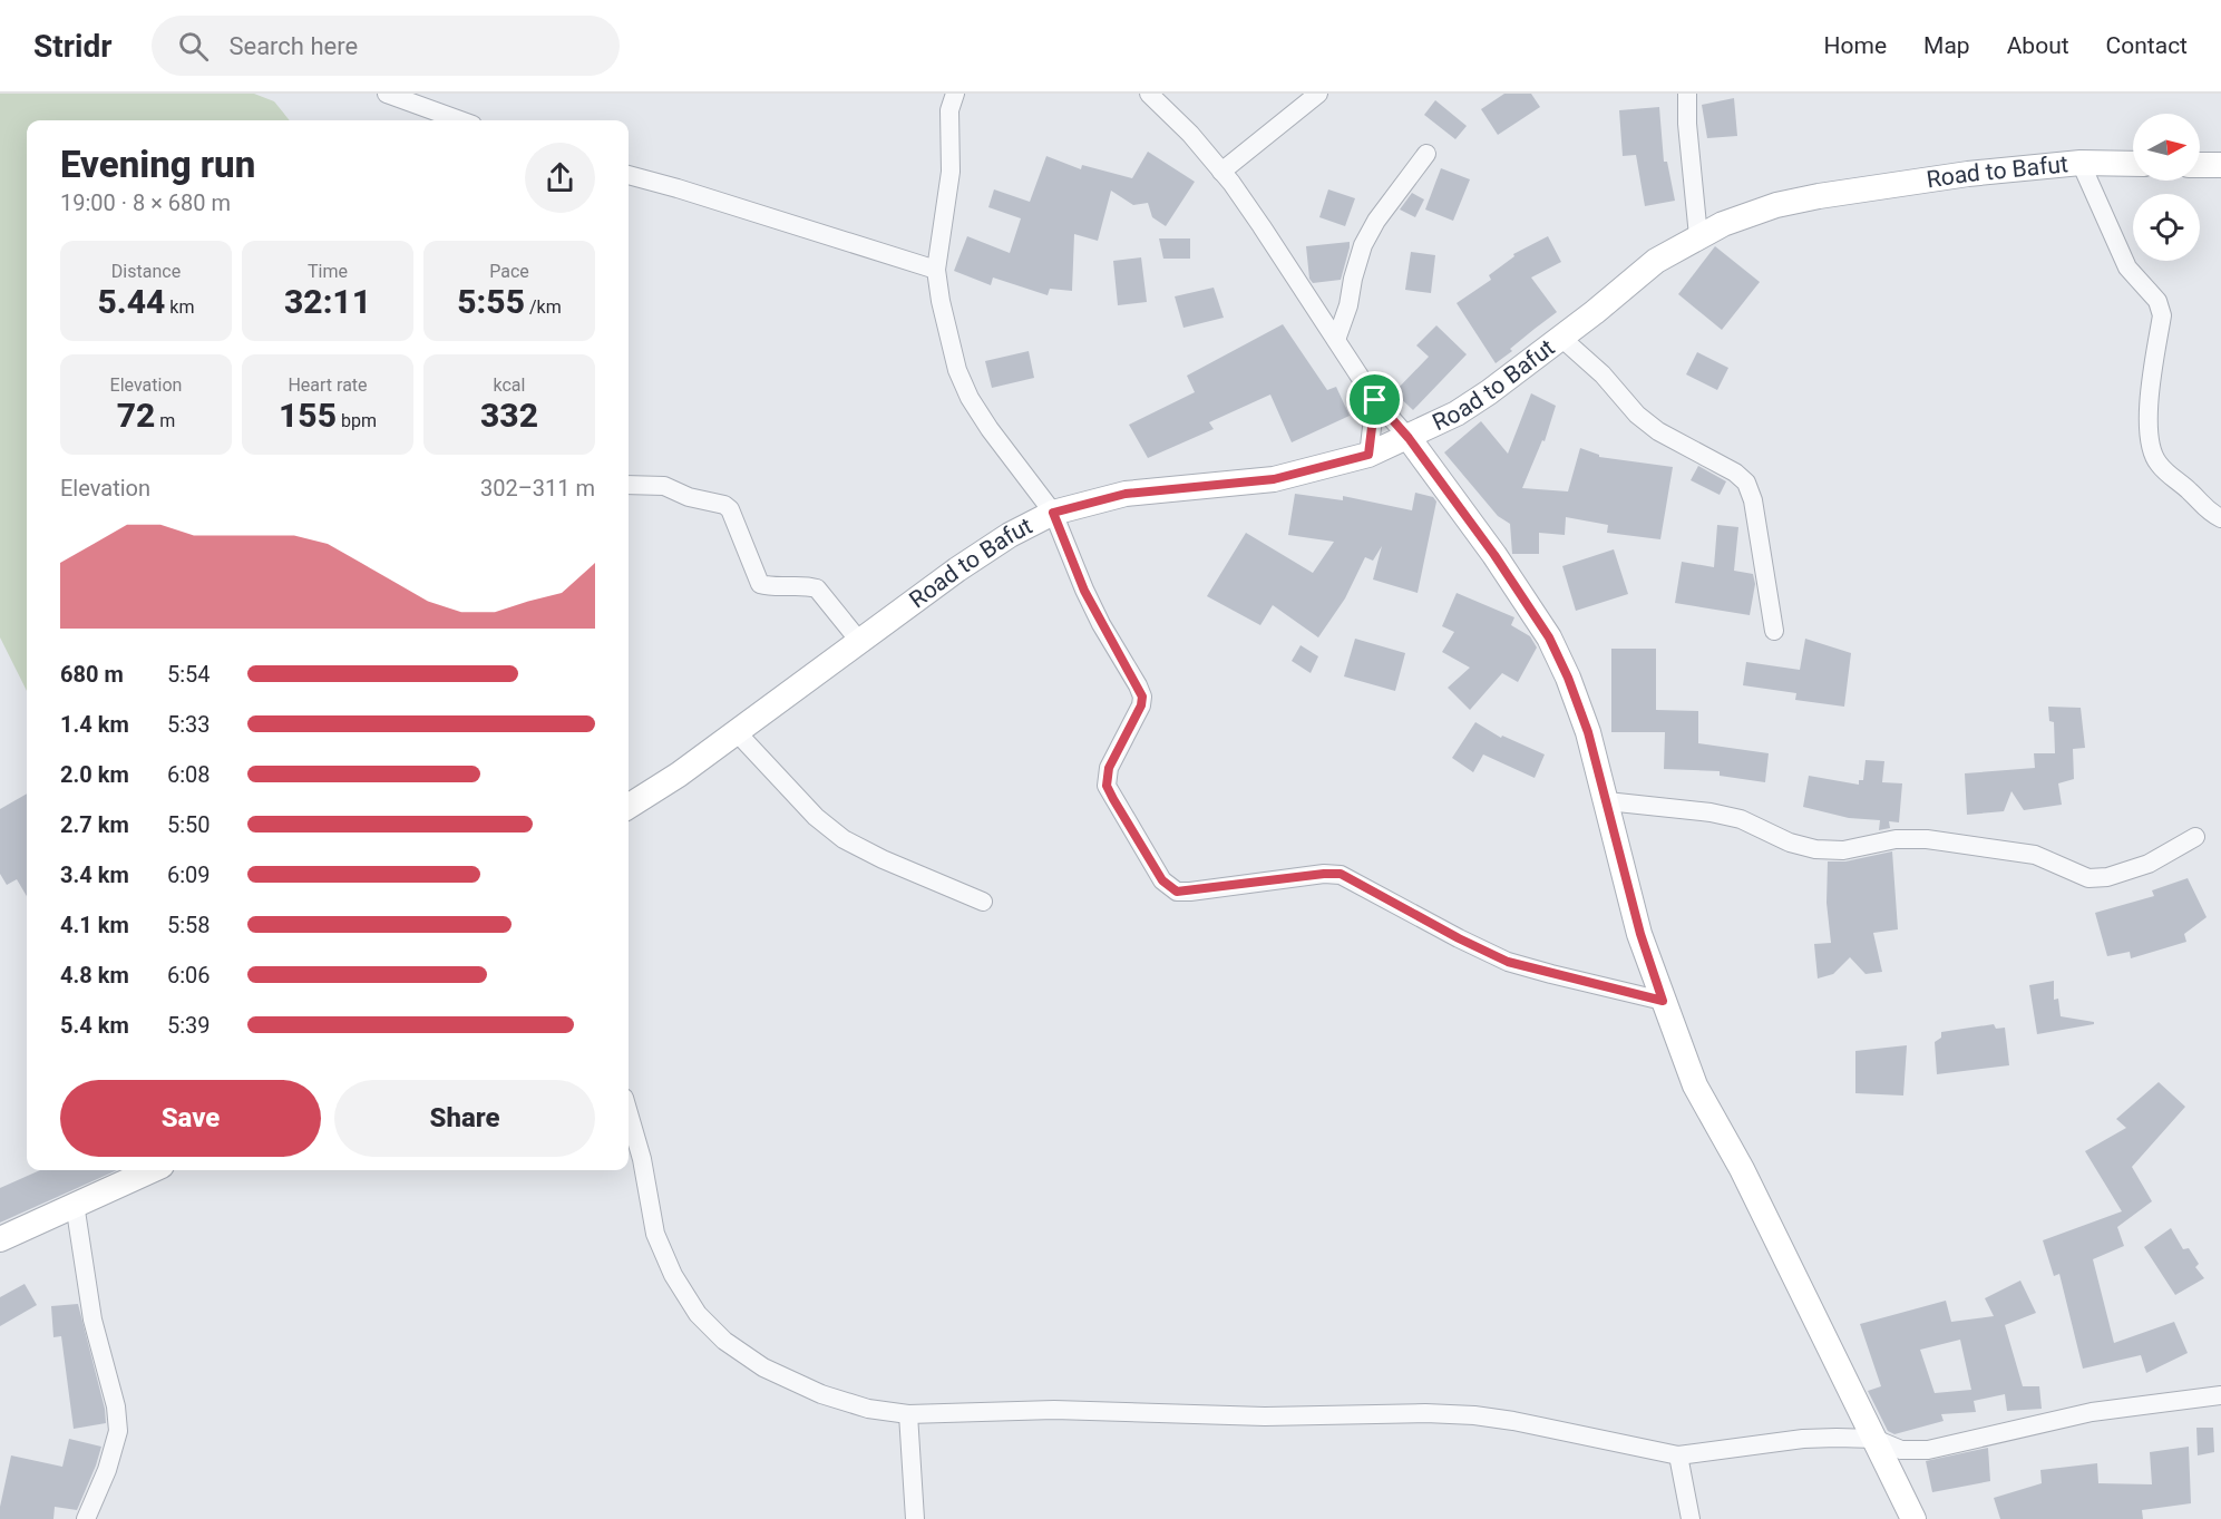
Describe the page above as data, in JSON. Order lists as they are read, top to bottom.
{
  "streets": {
    "street": ["Road to Bafut"]
  },
  "north": "right",
  "page": {
    "header": "Stridr",
    "search": "Search here",
    "nav": [
      "Home",
      "Map",
      "About",
      "Contact"
    ],
    "heading": ["Evening run", "19:00 · 8 × 680 m"],
    "stats": [
      ["Distance", "5.44 km"],
      ["Time", "32:11"],
      ["Pace", "5:55 /km"],
      ["Elevation", "72 m"],
      ["Heart rate", "155 bpm"],
      ["kcal", "332"]
    ],
    "chart": ["Elevation", "302–311 m"],
    "list": [
      {
        "name": "680 m",
        "note": "5:54"
      },
      {
        "name": "1.4 km",
        "note": "5:33"
      },
      {
        "name": "2.0 km",
        "note": "6:08"
      },
      {
        "name": "2.7 km",
        "note": "5:50"
      },
      {
        "name": "3.4 km",
        "note": "6:09"
      },
      {
        "name": "4.1 km",
        "note": "5:58"
      },
      {
        "name": "4.8 km",
        "note": "6:06"
      },
      {
        "name": "5.4 km",
        "note": "5:39"
      }
    ],
    "buttons": ["Save", "Share"]
  }
}
